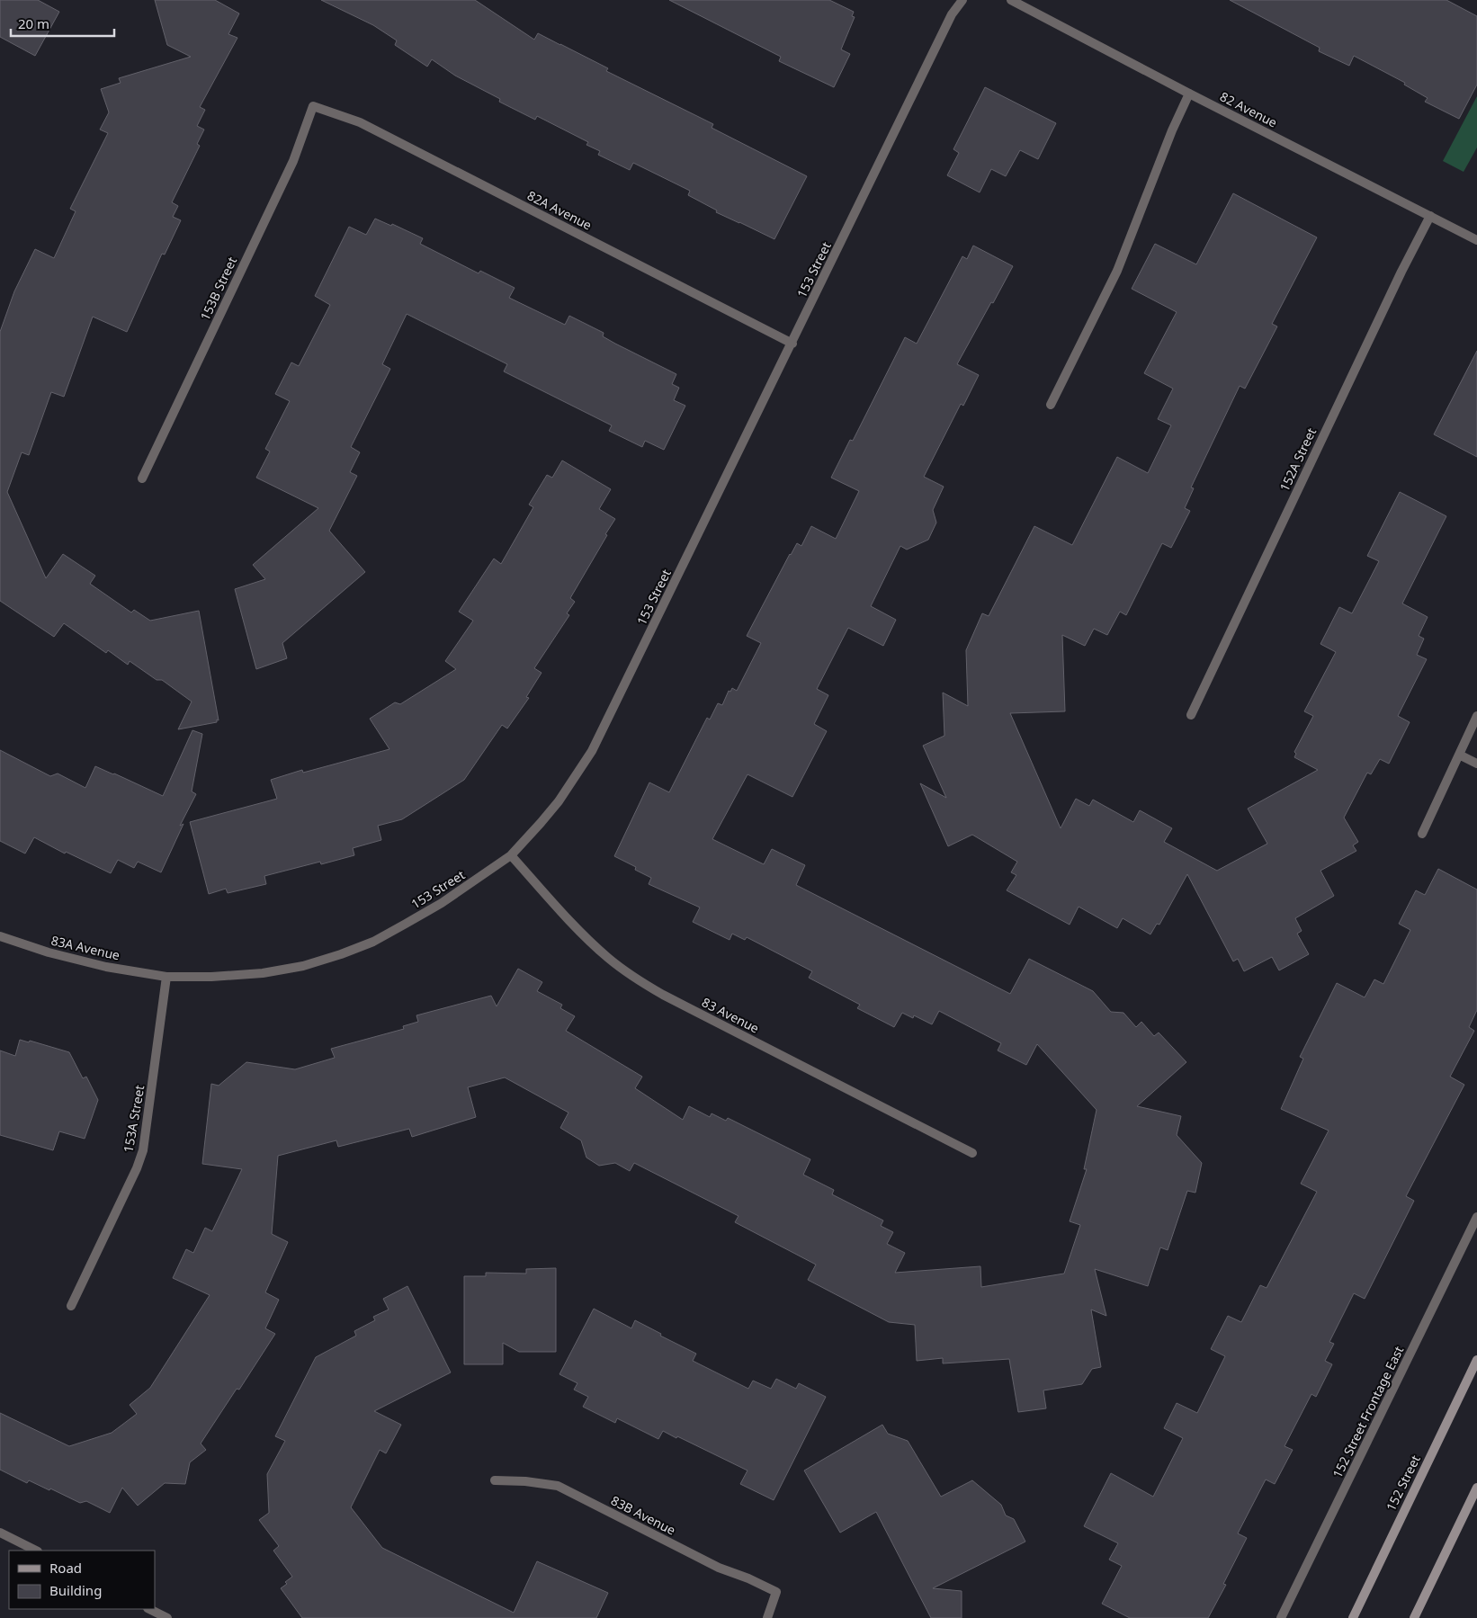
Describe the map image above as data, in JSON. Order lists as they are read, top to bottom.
{
  "streets": {
    "main road": ["152 Street"],
    "street": [
      "82 Avenue",
      "82A Avenue",
      "153 Street",
      "153B Street",
      "152A Street",
      "83A Avenue",
      "83 Avenue",
      "153A Street",
      "152 Street Frontage East",
      "83B Avenue"
    ]
  },
  "crossings": [
    ["82 Avenue", "152A Street"],
    ["82A Avenue", "153 Street"],
    ["82A Avenue", "153B Street"],
    ["153 Street", "83A Avenue"],
    ["153 Street", "83 Avenue"],
    ["153 Street", "153A Street"],
    ["83A Avenue", "153A Street"]
  ],
  "legend": ["Road", "Building"],
  "scale_bar": "20 m"
}
